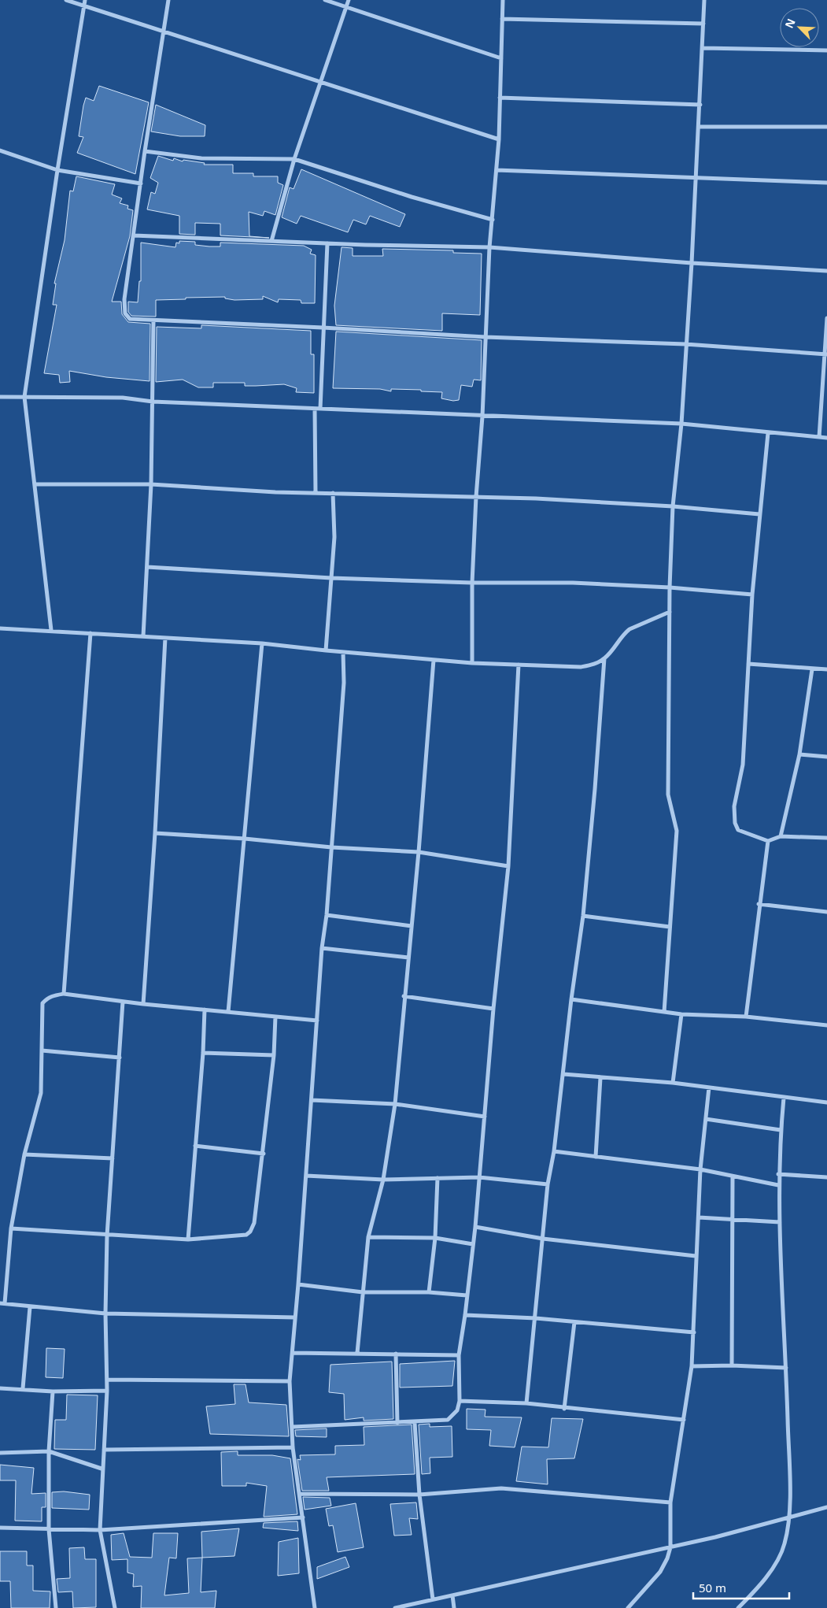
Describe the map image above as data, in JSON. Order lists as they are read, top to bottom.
{
  "scale_bar": "50 m",
  "north": "top left"
}
